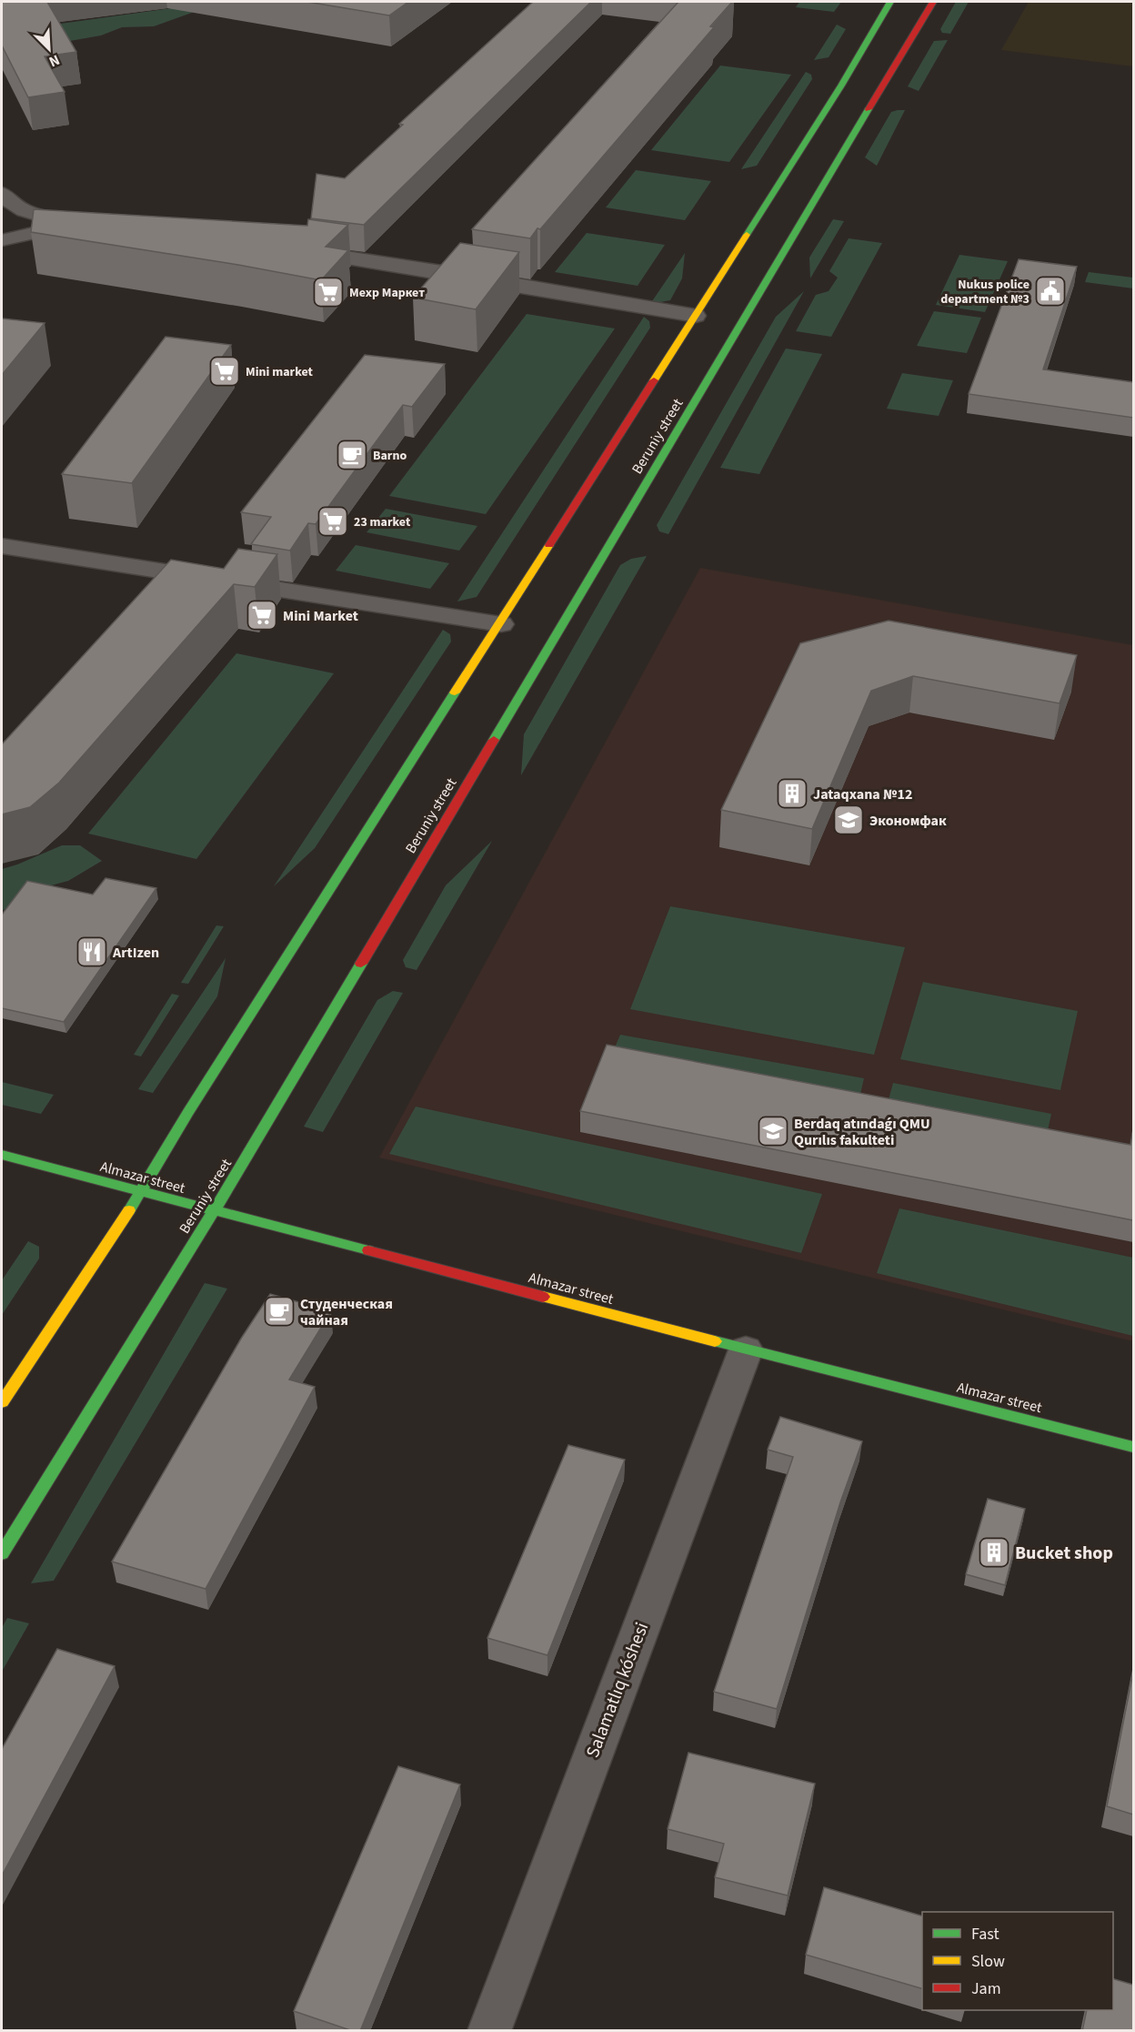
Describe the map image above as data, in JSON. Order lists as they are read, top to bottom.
{
  "streets": {
    "street": ["Beruniy street", "Almazar street", "Salamatlıq kóshesi"]
  },
  "crossings": [
    ["Beruniy street", "Almazar street"],
    ["Almazar street", "Salamatlıq kóshesi"]
  ],
  "places": {
    "public building": ["Nukus police department №3"],
    "supermarket": [
      "Мехр Маркет",
      "Mini market",
      "23 market",
      "Mini Market"
    ],
    "cafe": ["Barno", "Студенческая чайная"],
    "building": ["Jataqxana №12", "Bucket shop"],
    "school or university": ["Экономфак", "Berdaq atındaǵı QMU Qurılıs fakulteti"],
    "restaurant": ["ArtIzen"]
  },
  "legend": ["Fast", "Slow", "Jam"],
  "north": "bottom right"
}
